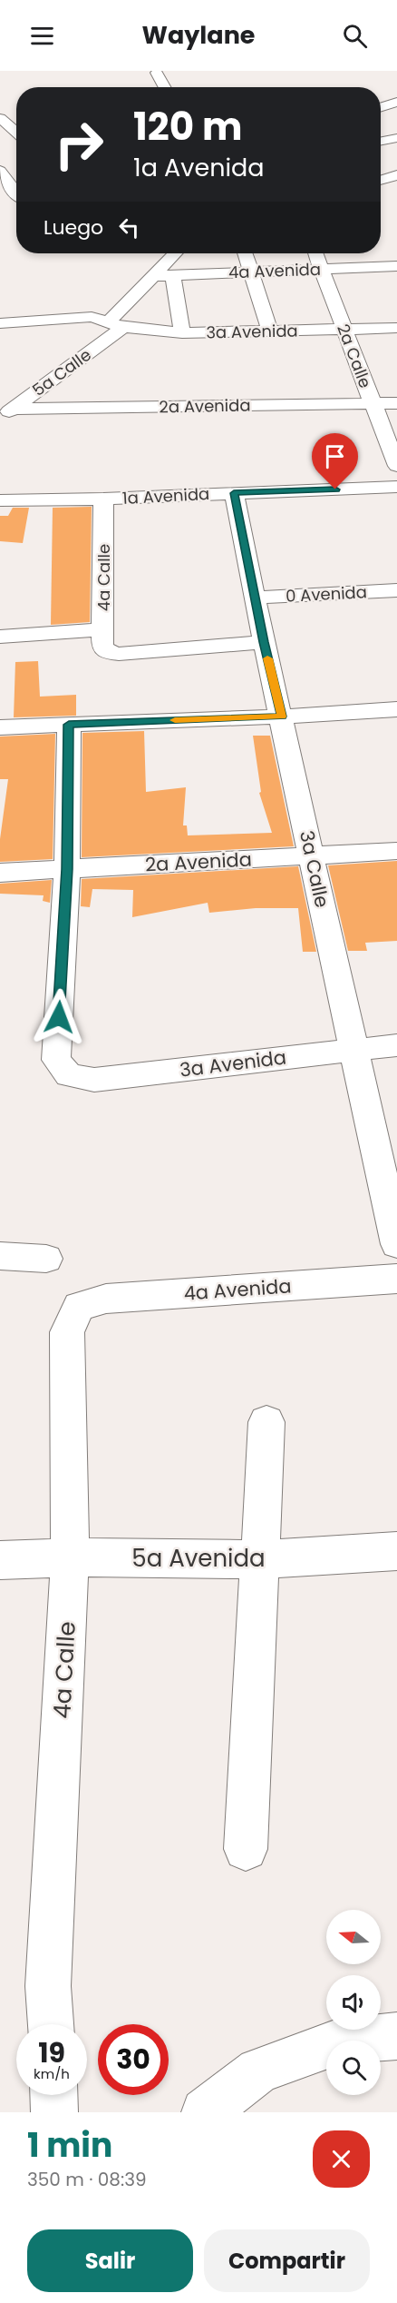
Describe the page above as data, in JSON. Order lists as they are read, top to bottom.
{
  "streets": {
    "street": [
      "4a Avenida",
      "3a Avenida",
      "2a Calle",
      "5a Calle",
      "2a Avenida",
      "1a Avenida",
      "4a Calle",
      "0 Avenida",
      "3a Calle",
      "5a Avenida"
    ]
  },
  "crossings": [
    ["4a Avenida", "2a Calle"],
    ["4a Avenida", "5a Calle"],
    ["4a Avenida", "4a Calle"],
    ["3a Avenida", "2a Calle"],
    ["3a Avenida", "5a Calle"],
    ["3a Avenida", "2a Avenida"],
    ["3a Avenida", "3a Calle"],
    ["2a Calle", "2a Avenida"],
    ["5a Calle", "2a Avenida"],
    ["2a Avenida", "3a Calle"],
    ["1a Avenida", "4a Calle"],
    ["1a Avenida", "3a Calle"],
    ["4a Calle", "3a Calle"],
    ["4a Calle", "5a Avenida"],
    ["0 Avenida", "3a Calle"]
  ],
  "north": "left",
  "page": {
    "header": "Waylane",
    "turn": ["120 m", "1a Avenida"],
    "then": "Luego",
    "speed": "19 km/h",
    "limit": "30",
    "heading": ["1 min", "350 m · 08:39"],
    "buttons": ["Salir", "Compartir"]
  }
}
